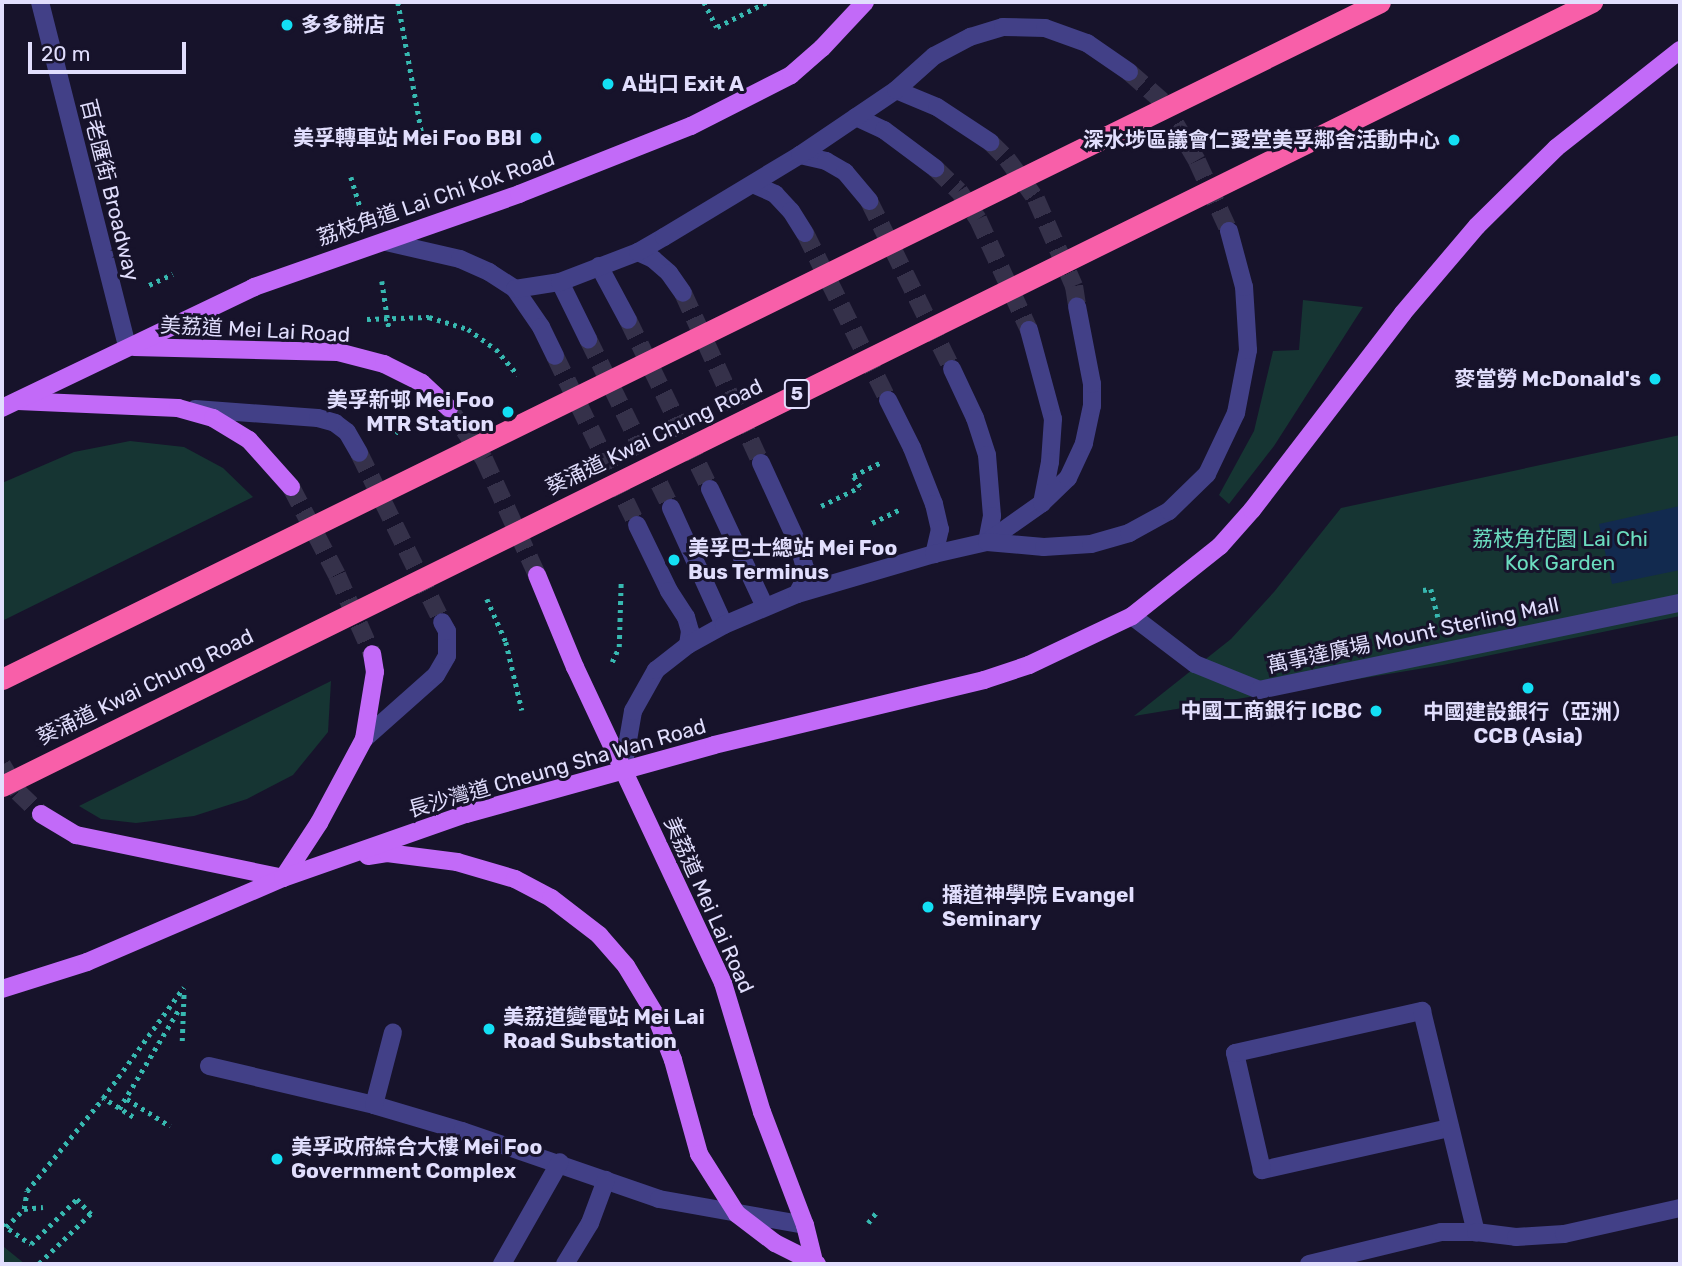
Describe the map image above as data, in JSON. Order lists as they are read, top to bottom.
{
  "streets": {
    "highway": ["5", "葵涌道 Kwai Chung Road"],
    "main road": ["荔枝角道 Lai Chi Kok Road", "美荔道 Mei Lai Road", "長沙灣道 Cheung Sha Wan Road"],
    "street": ["百老匯街 Broadway", "萬事達廣場 Mount Sterling Mall"]
  },
  "crossings": [
    ["百老匯街 Broadway", "荔枝角道 Lai Chi Kok Road"],
    ["百老匯街 Broadway", "美荔道 Mei Lai Road"],
    ["荔枝角道 Lai Chi Kok Road", "美荔道 Mei Lai Road"],
    ["美荔道 Mei Lai Road", "長沙灣道 Cheung Sha Wan Road"],
    ["萬事達廣場 Mount Sterling Mall", "長沙灣道 Cheung Sha Wan Road"]
  ],
  "parks": ["荔枝角花園 Lai Chi Kok Garden"],
  "places": [
    "多多餅店",
    "A出口 Exit A",
    "美孚轉車站 Mei Foo BBI",
    "深水埗區議會仁愛堂美孚鄰舍活動中心",
    "麥當勞 McDonald's",
    "美孚新邨 Mei Foo MTR Station",
    "美孚巴士總站 Mei Foo Bus Terminus",
    "中國建設銀行（亞洲） CCB (Asia)",
    "中國工商銀行 ICBC",
    "播道神學院 Evangel Seminary",
    "美荔道變電站 Mei Lai Road Substation",
    "美孚政府綜合大樓 Mei Foo Government Complex"
  ],
  "scale_bar": "20 m"
}
